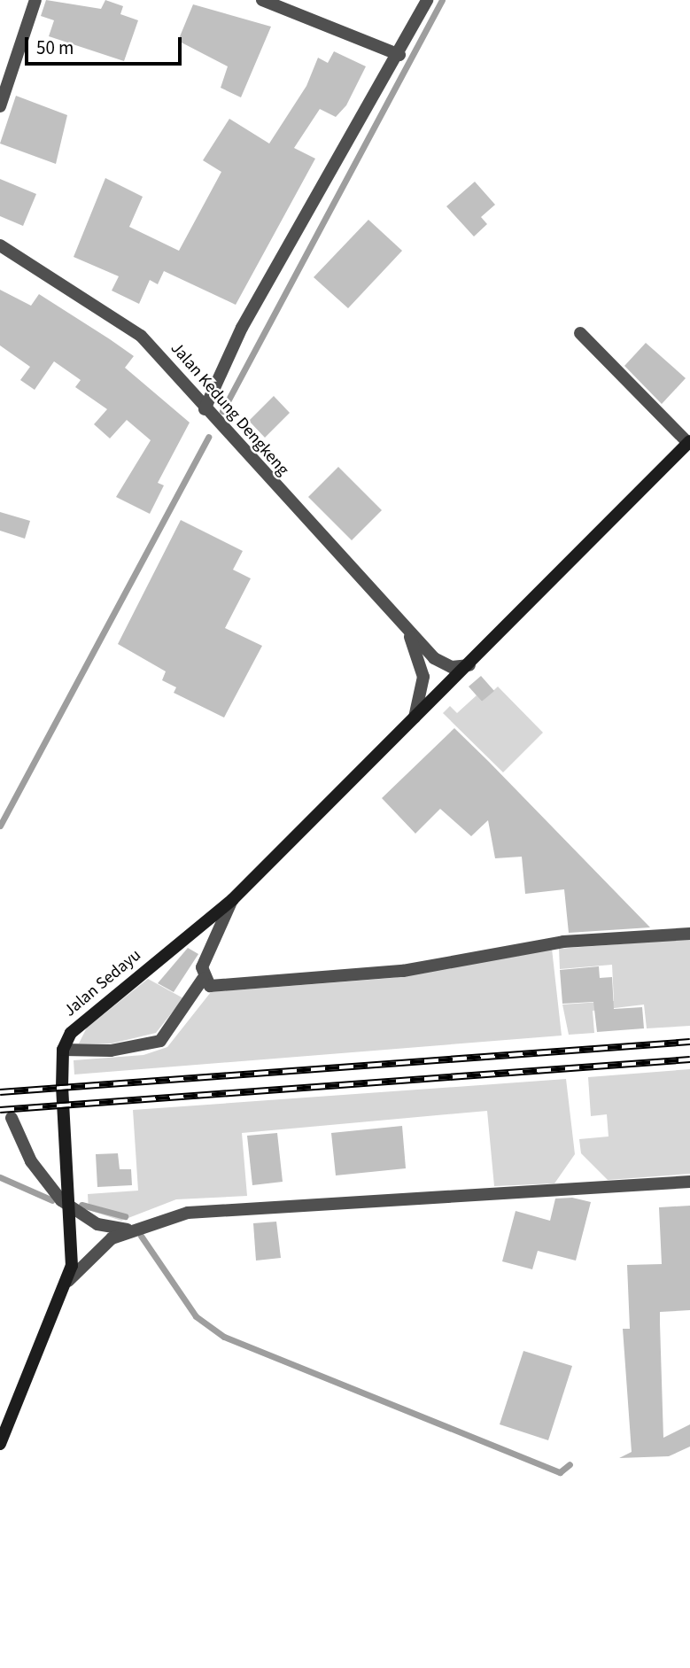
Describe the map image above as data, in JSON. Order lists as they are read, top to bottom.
{
  "streets": {
    "street": ["Jalan Kedung Dengkeng", "Jalan Sedayu"]
  },
  "crossings": [
    ["Jalan Kedung Dengkeng", "Jalan Sedayu"]
  ],
  "scale_bar": "50 m"
}
